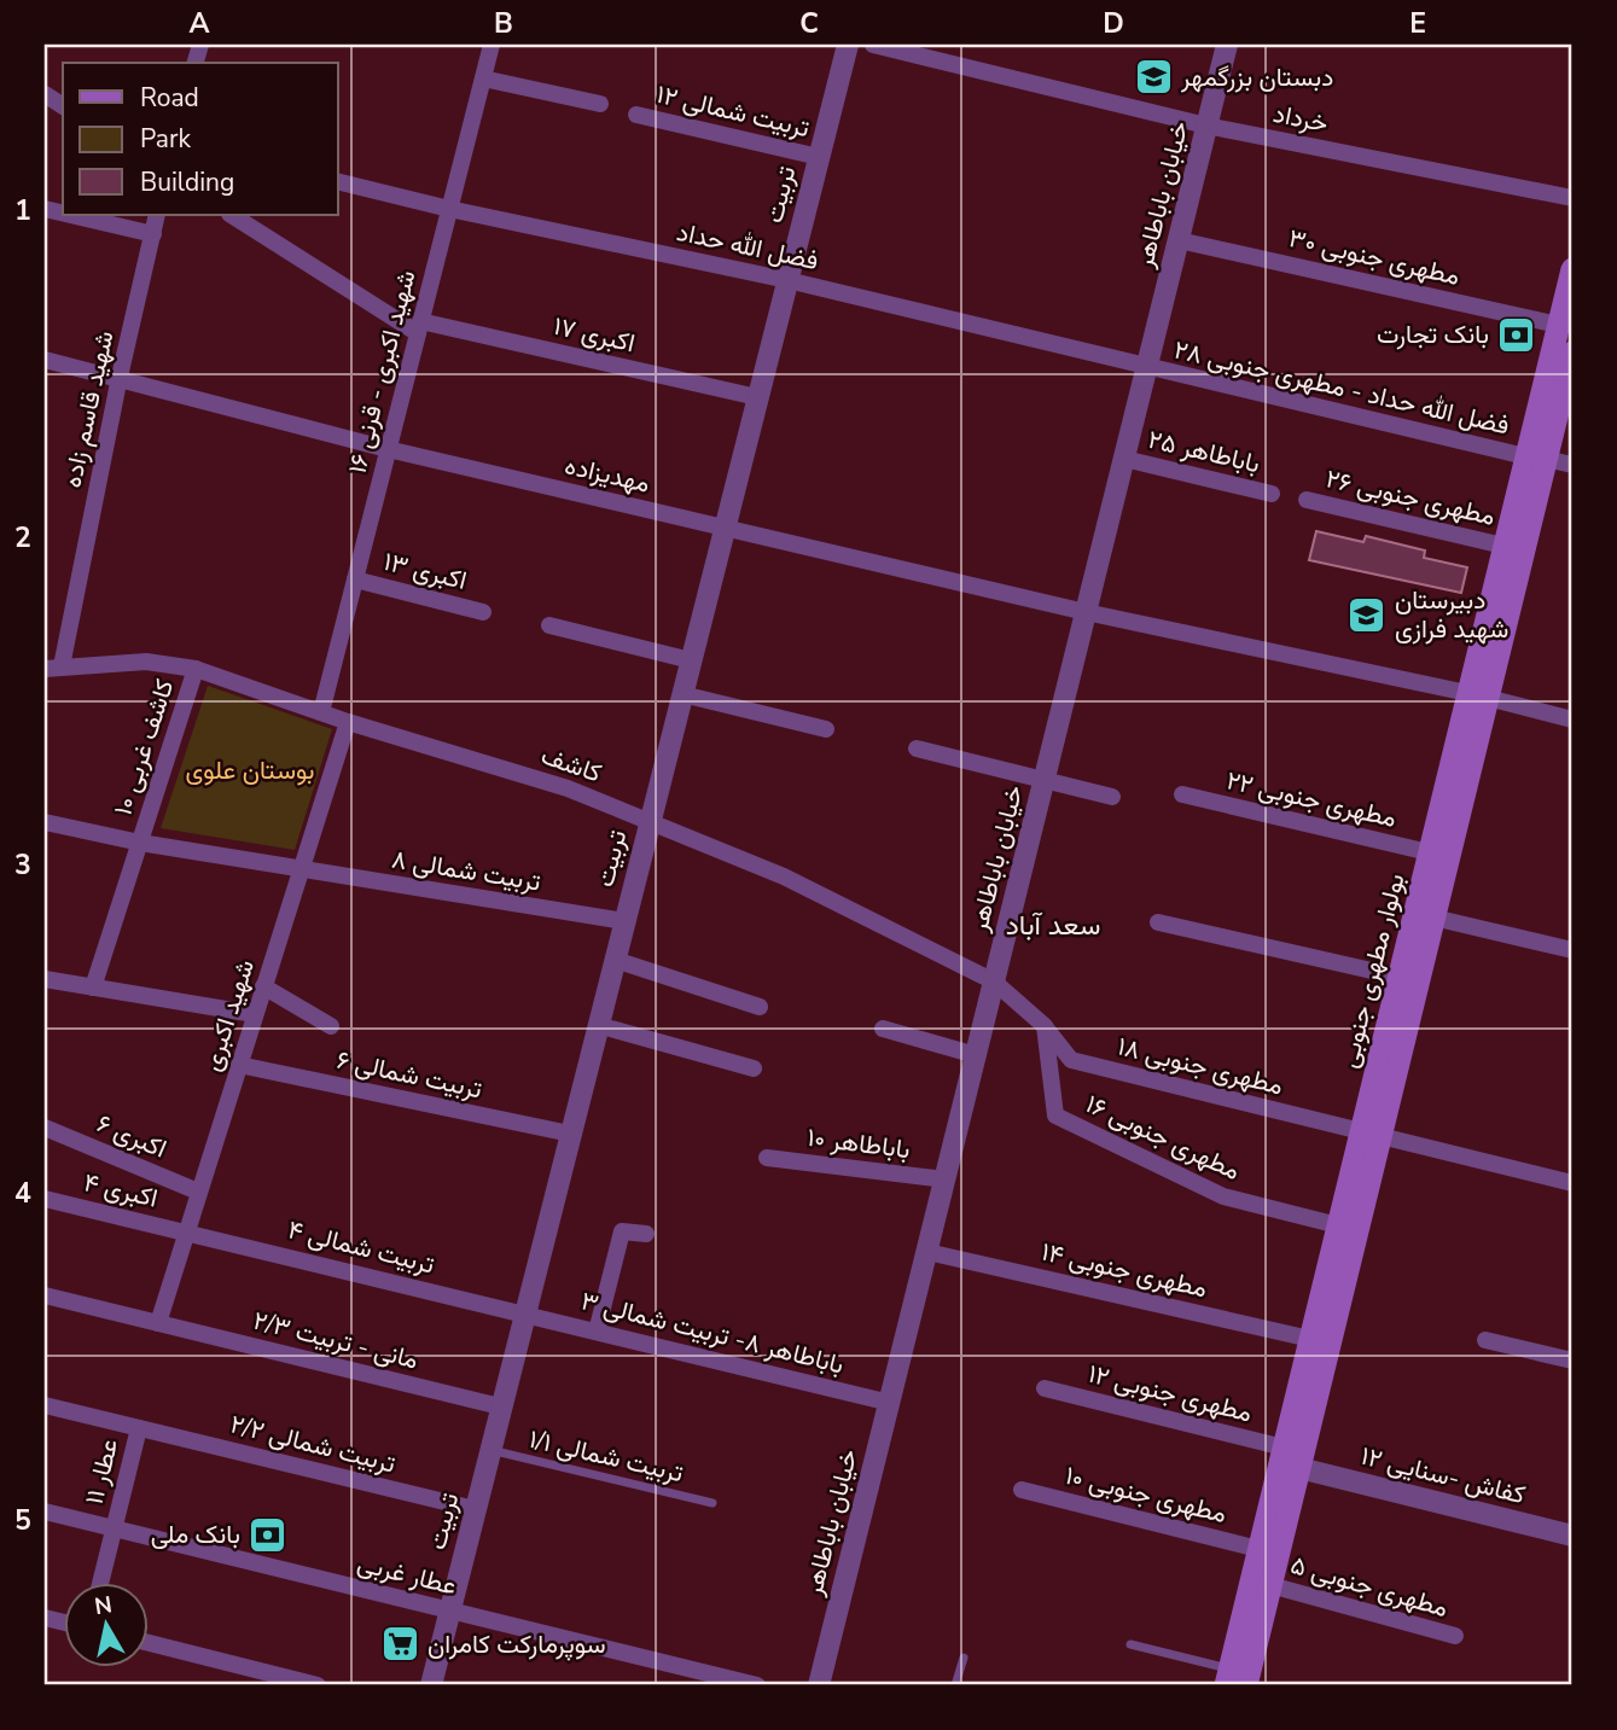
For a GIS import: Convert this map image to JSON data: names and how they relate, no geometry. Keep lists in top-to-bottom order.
{
  "streets": {
    "main road": ["بولوار مطهری جنوبی"],
    "street": [
      "تربیت شمالی ۱۲",
      "خرداد",
      "تربیت",
      "خیابان باباطاهر",
      "فضل الله حداد",
      "مطهری جنوبی ۳۰",
      "اکبری ۱۷",
      "شهید اکبری - قرنی ۱۶",
      "فضل الله حداد - مطهری جنوبی ۲۸",
      "شهید قاسم زاده",
      "باباطاهر ۲۵",
      "مهدیزاده",
      "مطهری جنوبی ۲۶",
      "اکبری ۱۳",
      "کاشف غربی ۱۰",
      "کاشف",
      "مطهری جنوبی ۲۲",
      "تربیت شمالی ۸",
      "شهید اکبری",
      "مطهری جنوبی ۱۸",
      "تربیت شمالی ۶",
      "اکبری ۶",
      "مطهری جنوبی ۱۶",
      "باباطاهر ۱۰",
      "اکبری ۴",
      "تربیت شمالی ۴",
      "مطهری جنوبی ۱۴",
      "باباطاهر ۸- تربیت شمالی ۳",
      "مانی - تربیت ۲/۳",
      "مطهری جنوبی ۱۲",
      "تربیت شمالی ۲/۲",
      "عطار ۱۱",
      "کفاش -سنایی ۱۲",
      "مطهری جنوبی ۱۰",
      "عطار غربی",
      "مطهری جنوبی ۵"
    ],
    "lane": ["تربیت شمالی ۱/۱"]
  },
  "crossings": [
    ["تربیت شمالی ۱۲", "تربیت"],
    ["خرداد", "خیابان باباطاهر"],
    ["تربیت", "فضل الله حداد"],
    ["تربیت", "اکبری ۱۷"],
    ["تربیت", "مهدیزاده"],
    ["تربیت", "کاشف"],
    ["تربیت", "تربیت شمالی ۸"],
    ["تربیت", "تربیت شمالی ۶"],
    ["تربیت", "تربیت شمالی ۴"],
    ["تربیت", "باباطاهر ۸- تربیت شمالی ۳"],
    ["تربیت", "مانی - تربیت ۲/۳"],
    ["تربیت", "تربیت شمالی ۲/۲"],
    ["تربیت", "تربیت شمالی ۱/۱"],
    ["تربیت", "عطار غربی"],
    ["خیابان باباطاهر", "فضل الله حداد"],
    ["خیابان باباطاهر", "مطهری جنوبی ۳۰"],
    ["خیابان باباطاهر", "فضل الله حداد - مطهری جنوبی ۲۸"],
    ["خیابان باباطاهر", "باباطاهر ۲۵"],
    ["خیابان باباطاهر", "مهدیزاده"],
    ["خیابان باباطاهر", "کاشف"],
    ["خیابان باباطاهر", "باباطاهر ۱۰"],
    ["خیابان باباطاهر", "مطهری جنوبی ۱۴"],
    ["خیابان باباطاهر", "باباطاهر ۸- تربیت شمالی ۳"],
    ["فضل الله حداد", "شهید اکبری - قرنی ۱۶"],
    ["فضل الله حداد", "فضل الله حداد - مطهری جنوبی ۲۸"],
    ["مطهری جنوبی ۳۰", "بولوار مطهری جنوبی"],
    ["اکبری ۱۷", "شهید اکبری - قرنی ۱۶"],
    ["شهید اکبری - قرنی ۱۶", "مهدیزاده"],
    ["شهید اکبری - قرنی ۱۶", "اکبری ۱۳"],
    ["شهید اکبری - قرنی ۱۶", "کاشف"],
    ["فضل الله حداد - مطهری جنوبی ۲۸", "بولوار مطهری جنوبی"],
    ["شهید قاسم زاده", "مهدیزاده"],
    ["شهید قاسم زاده", "کاشف"],
    ["مهدیزاده", "بولوار مطهری جنوبی"],
    ["مطهری جنوبی ۲۶", "بولوار مطهری جنوبی"],
    ["کاشف غربی ۱۰", "کاشف"],
    ["کاشف غربی ۱۰", "تربیت شمالی ۸"],
    ["کاشف", "شهید اکبری"],
    ["کاشف", "مطهری جنوبی ۱۸"],
    ["کاشف", "مطهری جنوبی ۱۶"],
    ["مطهری جنوبی ۲۲", "بولوار مطهری جنوبی"],
    ["تربیت شمالی ۸", "شهید اکبری"],
    ["بولوار مطهری جنوبی", "مطهری جنوبی ۱۸"],
    ["بولوار مطهری جنوبی", "مطهری جنوبی ۱۶"],
    ["بولوار مطهری جنوبی", "مطهری جنوبی ۱۴"],
    ["بولوار مطهری جنوبی", "مطهری جنوبی ۱۲"],
    ["بولوار مطهری جنوبی", "کفاش -سنایی ۱۲"],
    ["بولوار مطهری جنوبی", "مطهری جنوبی ۱۰"],
    ["بولوار مطهری جنوبی", "مطهری جنوبی ۵"],
    ["شهید اکبری", "تربیت شمالی ۶"],
    ["شهید اکبری", "اکبری ۶"],
    ["شهید اکبری", "اکبری ۴"],
    ["شهید اکبری", "تربیت شمالی ۴"],
    ["شهید اکبری", "مانی - تربیت ۲/۳"],
    ["مطهری جنوبی ۱۸", "مطهری جنوبی ۱۶"],
    ["اکبری ۴", "تربیت شمالی ۴"],
    ["تربیت شمالی ۴", "باباطاهر ۸- تربیت شمالی ۳"],
    ["تربیت شمالی ۲/۲", "عطار ۱۱"],
    ["عطار ۱۱", "عطار غربی"]
  ],
  "districts": ["سعد آباد"],
  "parks": ["بوستان علوی"],
  "places": {
    "school or university": ["دبستان بزرگمهر", "دبیرستان شهید فرازی"],
    "bank": ["بانک تجارت", "بانک ملی"],
    "supermarket": ["سوپرمارکت کامران"]
  },
  "legend": ["Road", "Park", "Building"],
  "north": "top",
  "grid": {
    "columns": [
      "A",
      "B",
      "C",
      "D",
      "E"
    ],
    "rows": [
      "1",
      "2",
      "3",
      "4",
      "5"
    ]
  }
}
